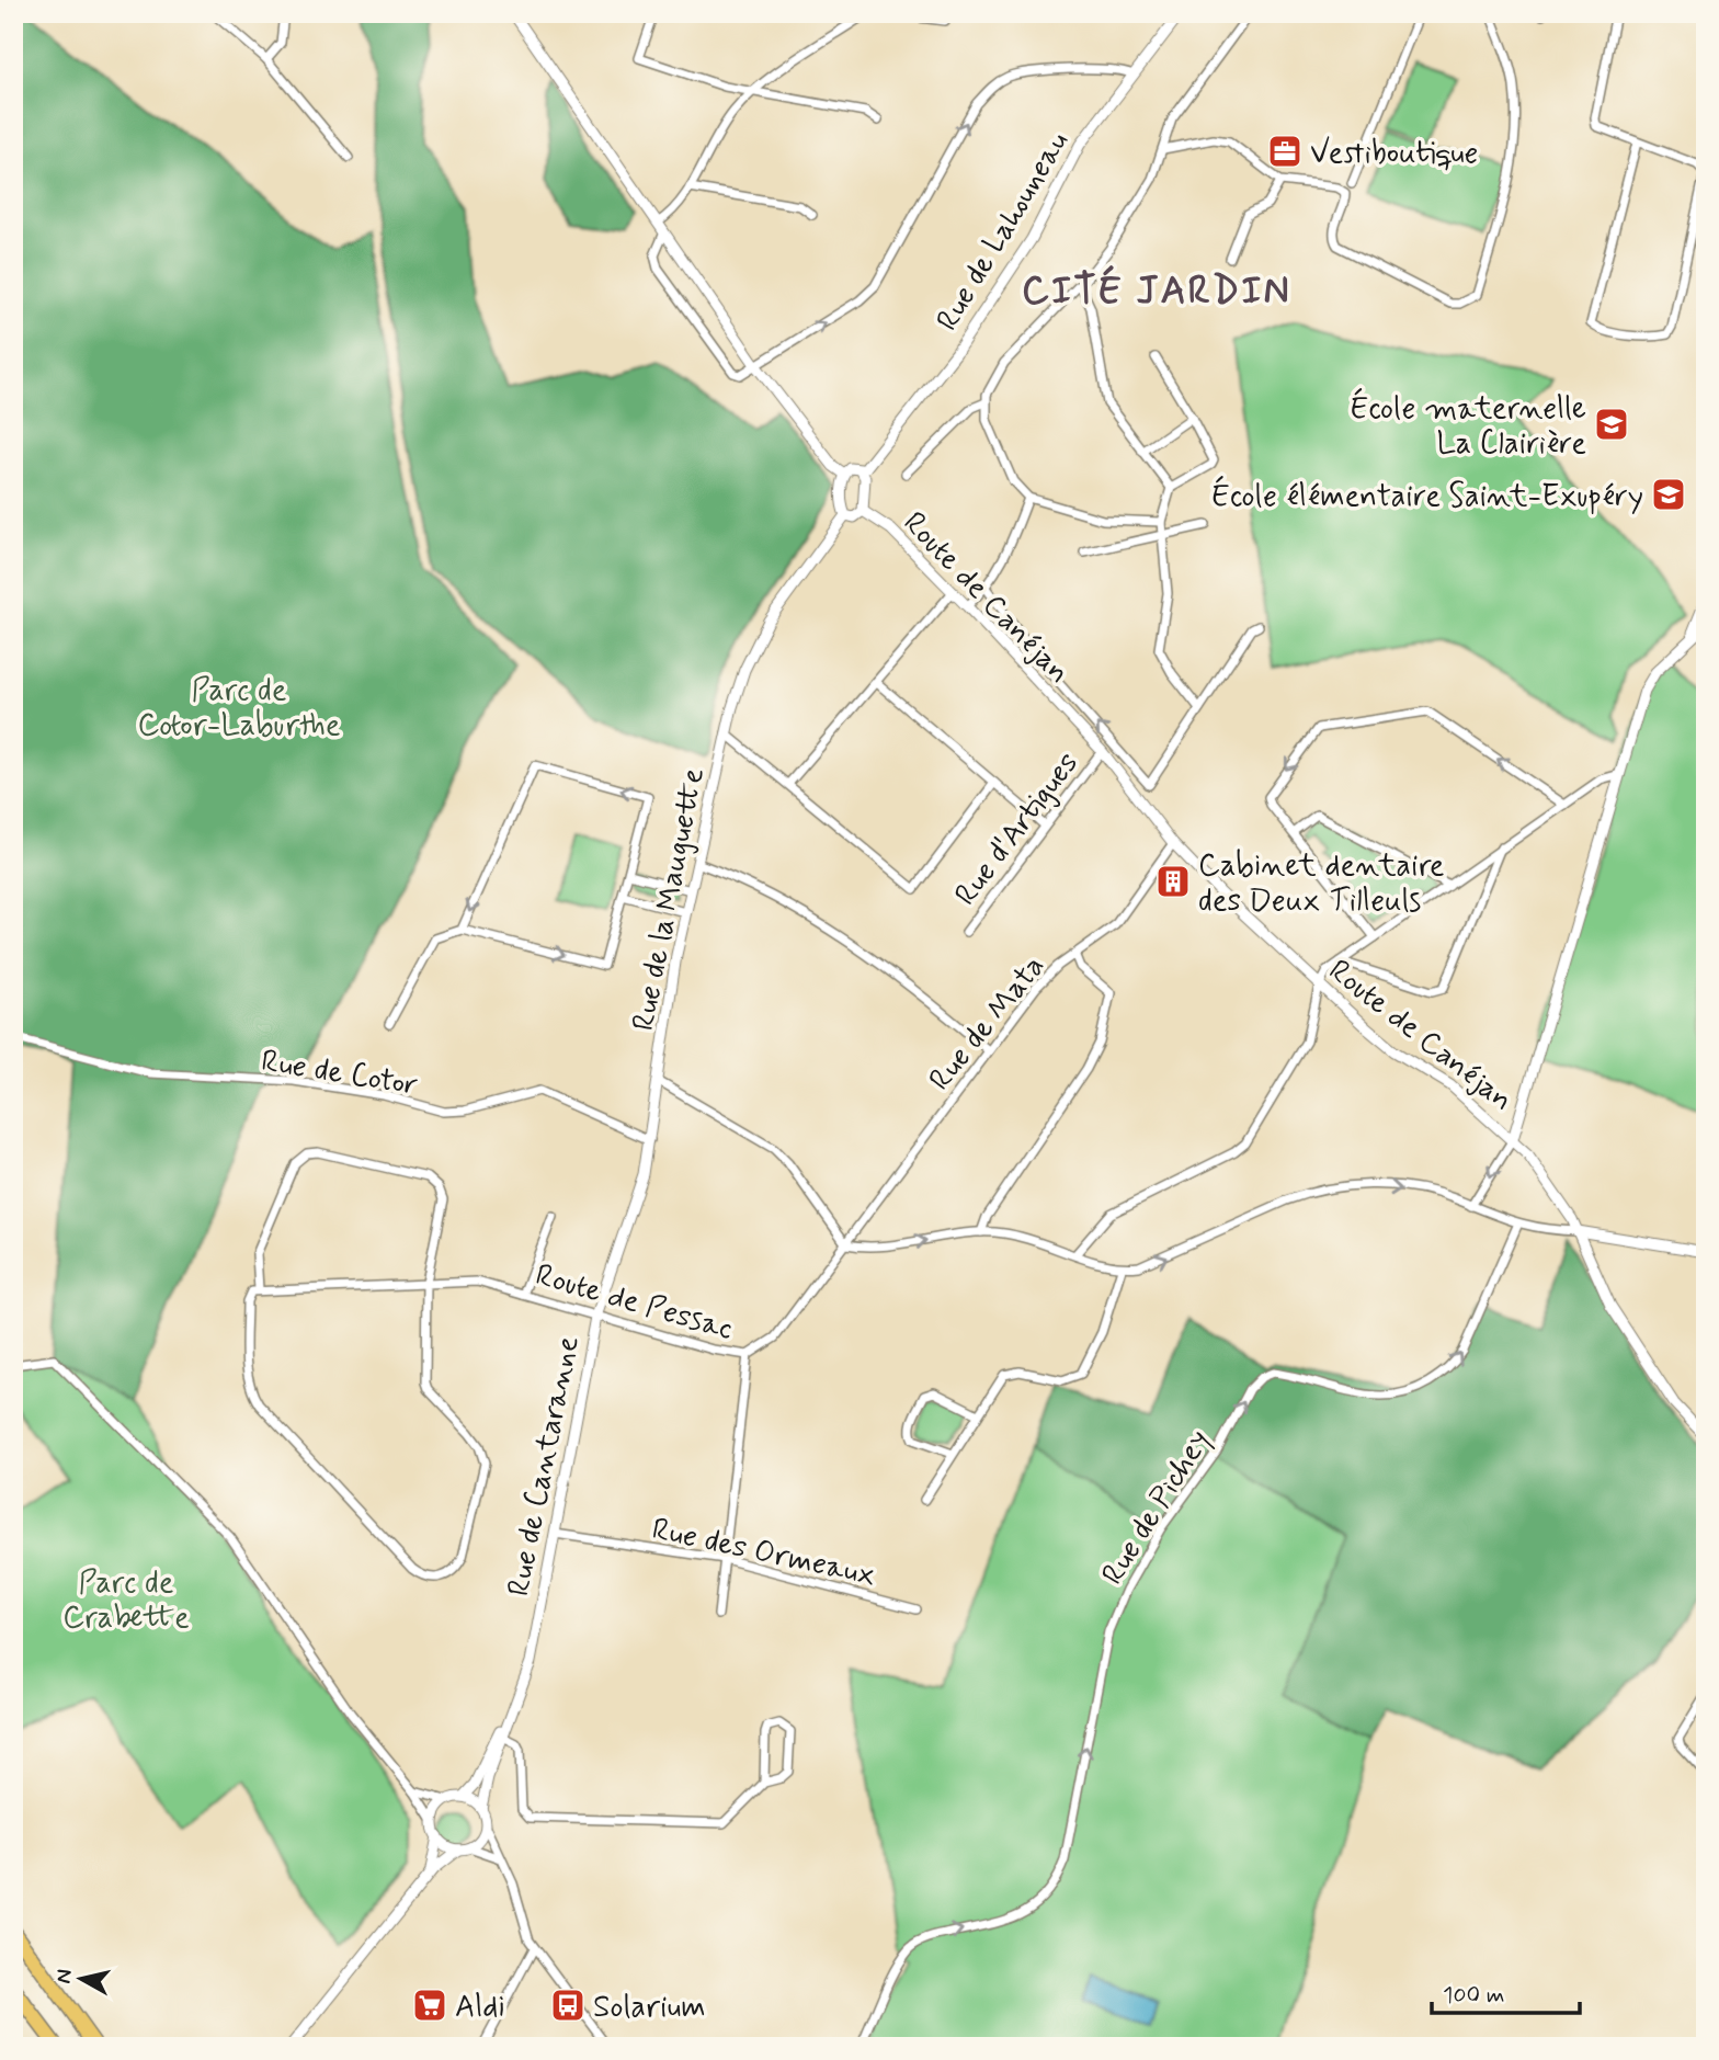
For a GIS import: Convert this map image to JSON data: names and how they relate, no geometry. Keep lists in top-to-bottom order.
{
  "streets": {
    "street": [
      "Rue de Lahouneau",
      "Route de Canéjan",
      "Rue d'Artigues",
      "Rue de la Mauguette",
      "Rue de Mata",
      "Rue de Cotor",
      "Route de Pessac",
      "Rue de Cantaranne",
      "Rue de Pichey",
      "Rue des Ormeaux"
    ]
  },
  "crossings": [
    ["Route de Canéjan", "Rue d'Artigues"],
    ["Route de Canéjan", "Rue de Mata"],
    ["Rue de la Mauguette", "Rue de Cotor"],
    ["Rue de la Mauguette", "Route de Pessac"],
    ["Rue de la Mauguette", "Rue de Cantaranne"],
    ["Rue de Mata", "Route de Pessac"],
    ["Route de Pessac", "Rue de Cantaranne"],
    ["Rue de Cantaranne", "Rue des Ormeaux"]
  ],
  "one_way": ["Rue de Pichey"],
  "districts": ["CITÉ JARDIN"],
  "parks": ["Parc de Cotor-Laburthe", "Parc de Crabette"],
  "places": {
    "office": ["Vestiboutique"],
    "school or university": ["École maternelle La Clairière", "École élémentaire Saint-Exupéry"],
    "building": ["Cabinet dentaire des Deux Tilleuls"],
    "supermarket": ["Aldi"],
    "bus stop": ["Solarium"]
  },
  "scale_bar": "100 m",
  "north": "left"
}
